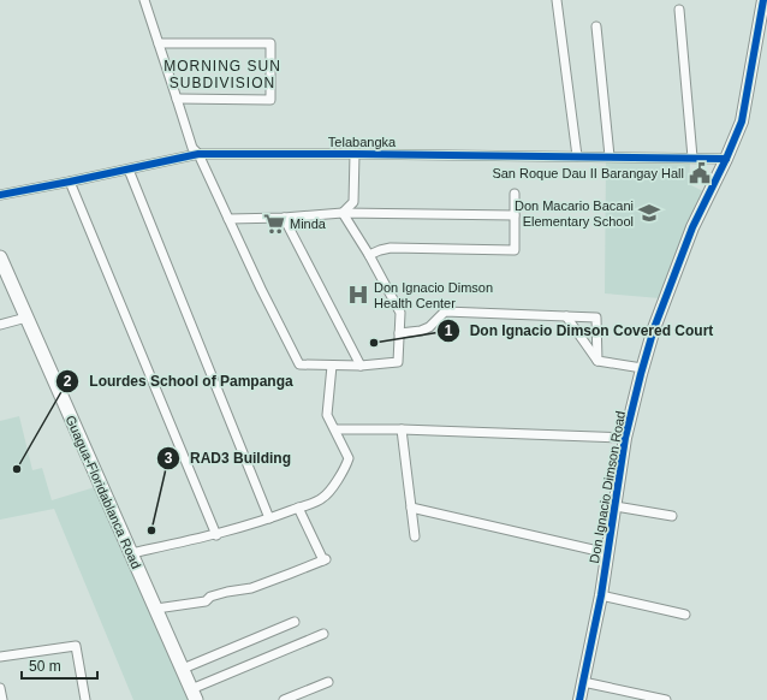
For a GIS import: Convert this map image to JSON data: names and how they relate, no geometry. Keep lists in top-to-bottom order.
{
  "streets": {
    "main road": ["Guagua-Floridablanca Road"],
    "street": ["Telabangka", "Don Ignacio Dimson Road"]
  },
  "crossings": [
    ["Telabangka", "Don Ignacio Dimson Road"]
  ],
  "districts": ["MORNING SUN SUBDIVISION"],
  "places": {
    "public building": ["San Roque Dau II Barangay Hall"],
    "school or university": ["Don Macario Bacani Elementary School"],
    "supermarket": ["Minda"],
    "hospital": ["Don Ignacio Dimson Health Center"],
    "other": ["Don Ignacio Dimson Covered Court", "Lourdes School of Pampanga", "RAD3 Building"]
  },
  "scale_bar": "50 m"
}
